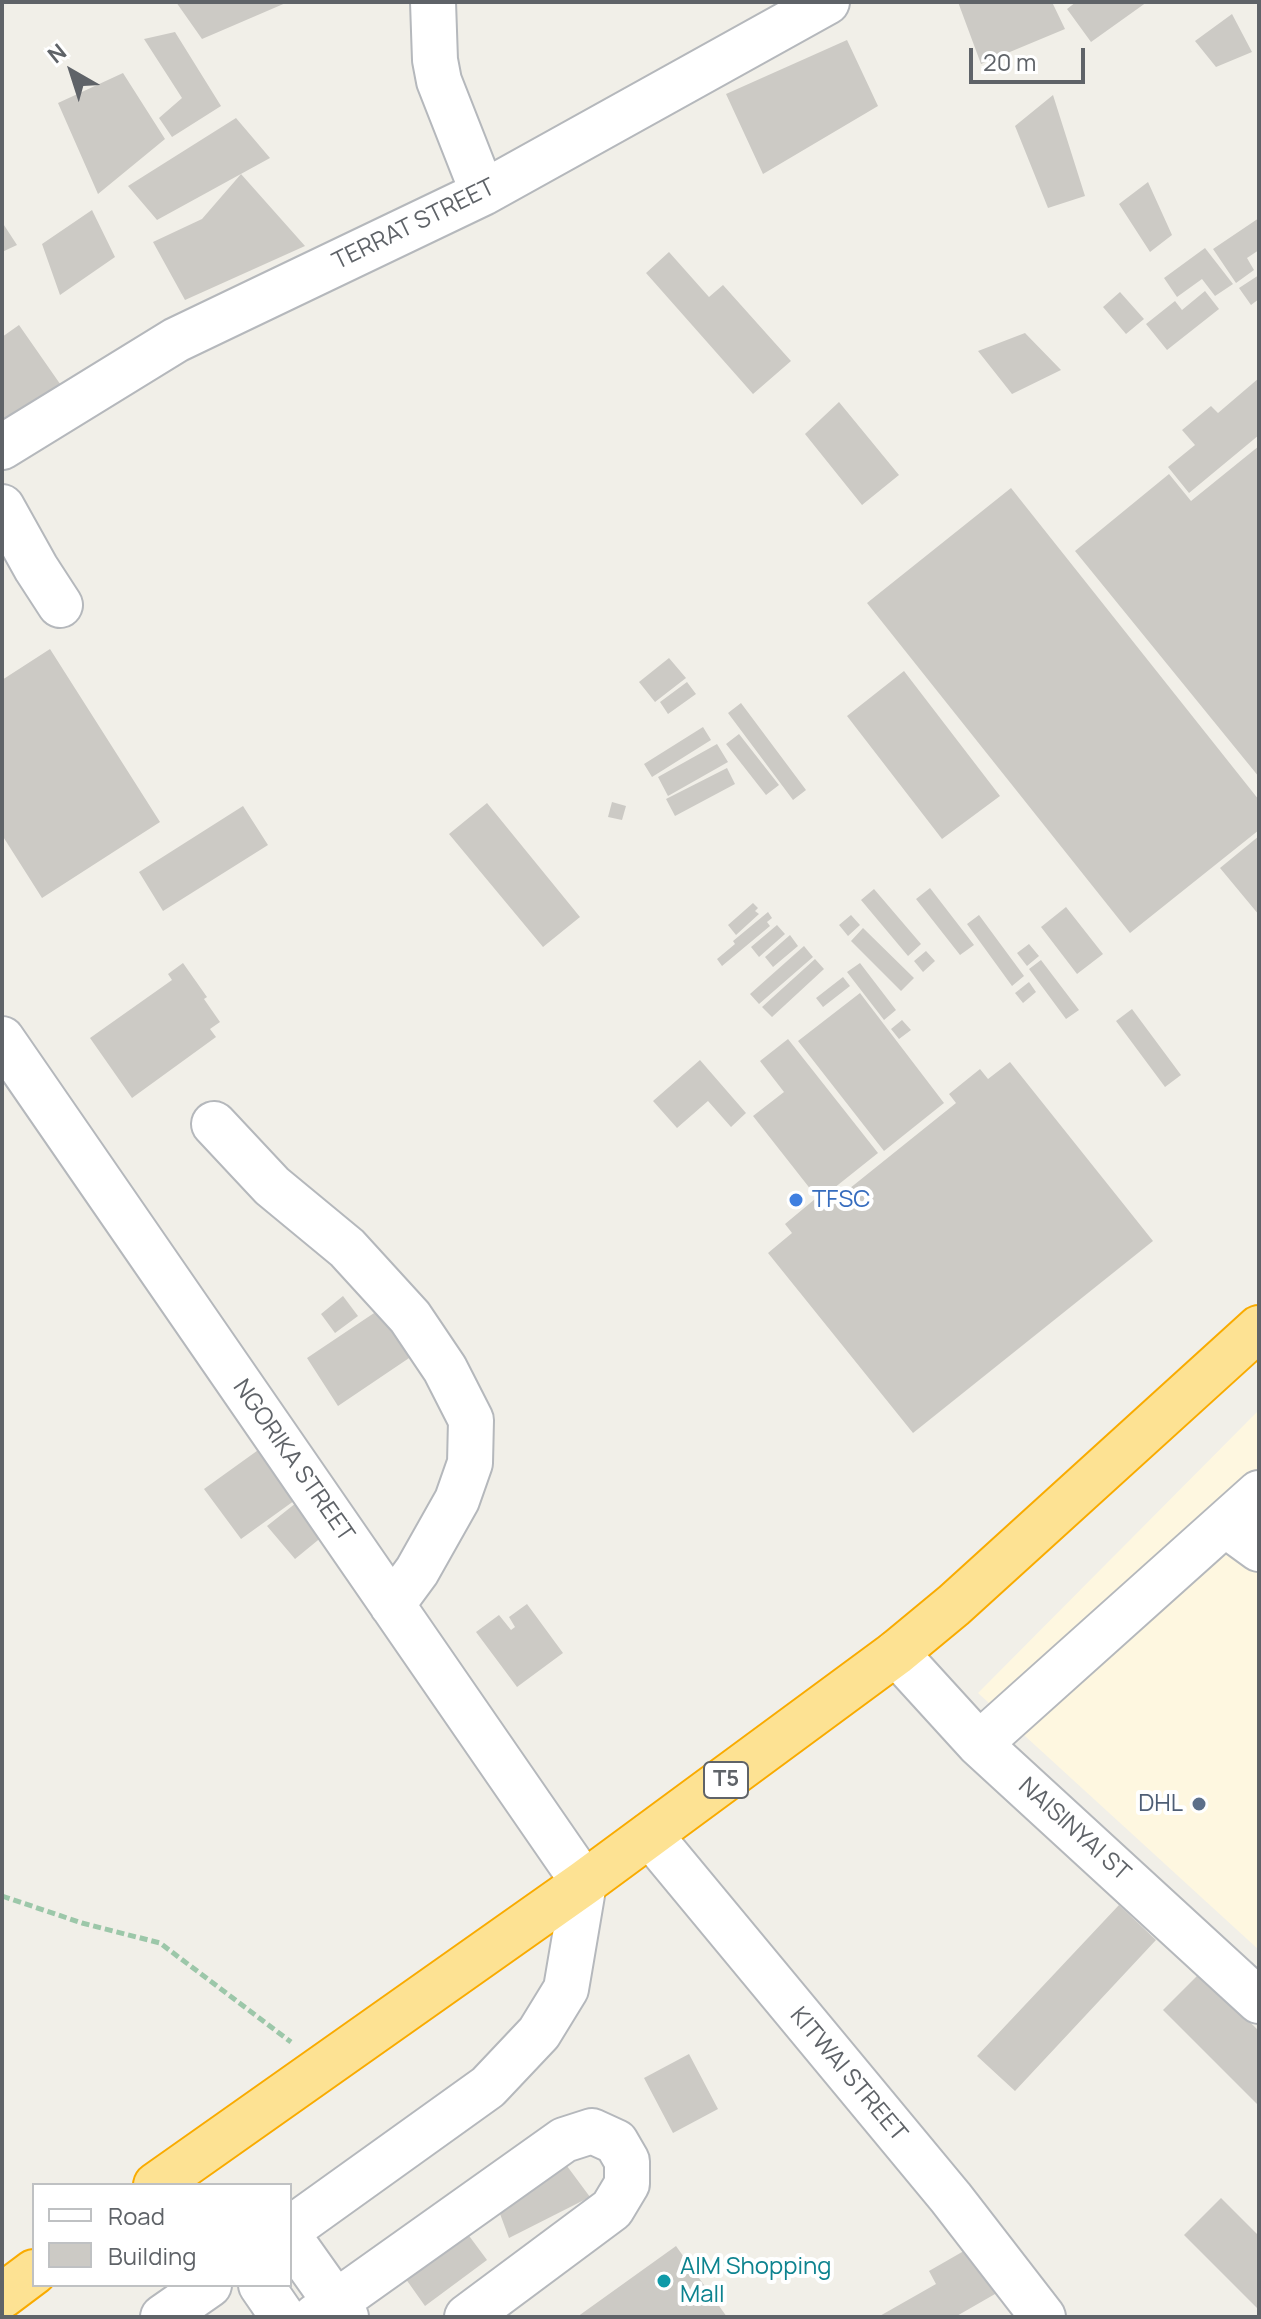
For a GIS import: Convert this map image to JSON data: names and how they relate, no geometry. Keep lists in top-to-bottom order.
{
  "streets": {
    "highway": ["T5"],
    "street": [
      "TERRAT STREET",
      "NGORIKA STREET",
      "NAISINYAI ST",
      "KITWAI STREET"
    ]
  },
  "crossings": [
    ["NGORIKA STREET", "T5"],
    ["T5", "NAISINYAI ST"],
    ["T5", "KITWAI STREET"]
  ],
  "places": ["TFSC", "DHL", "AIM Shopping Mall"],
  "legend": ["Road", "Building"],
  "scale_bar": "20 m",
  "north": "top left"
}
